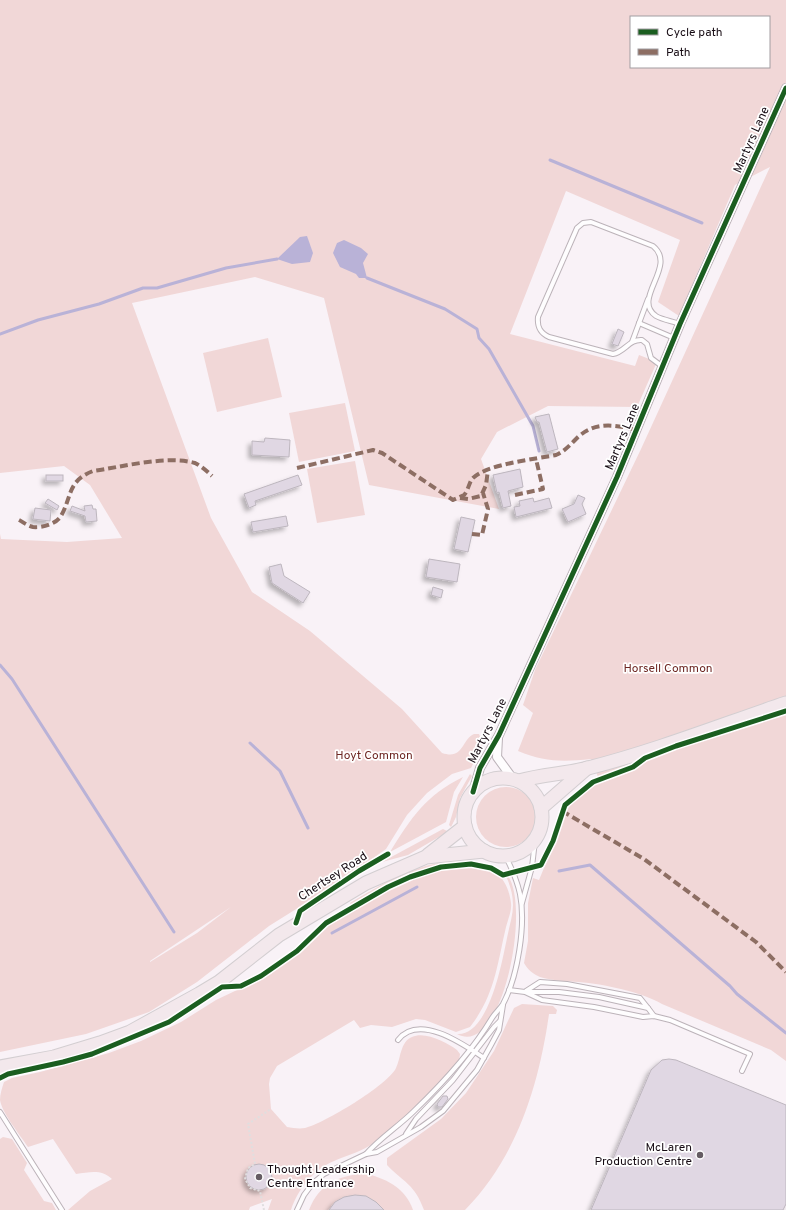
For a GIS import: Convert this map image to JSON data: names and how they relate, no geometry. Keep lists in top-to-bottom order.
{
  "streets": {
    "main road": ["Chertsey Road"],
    "street": ["Martyrs Lane"]
  },
  "crossings": [
    ["Martyrs Lane", "Chertsey Road"]
  ],
  "parks": ["Horsell Common", "Hoyt Common"],
  "places": ["McLaren Production Centre", "Thought Leadership Centre Entrance"],
  "legend": ["Cycle path", "Path"]
}
